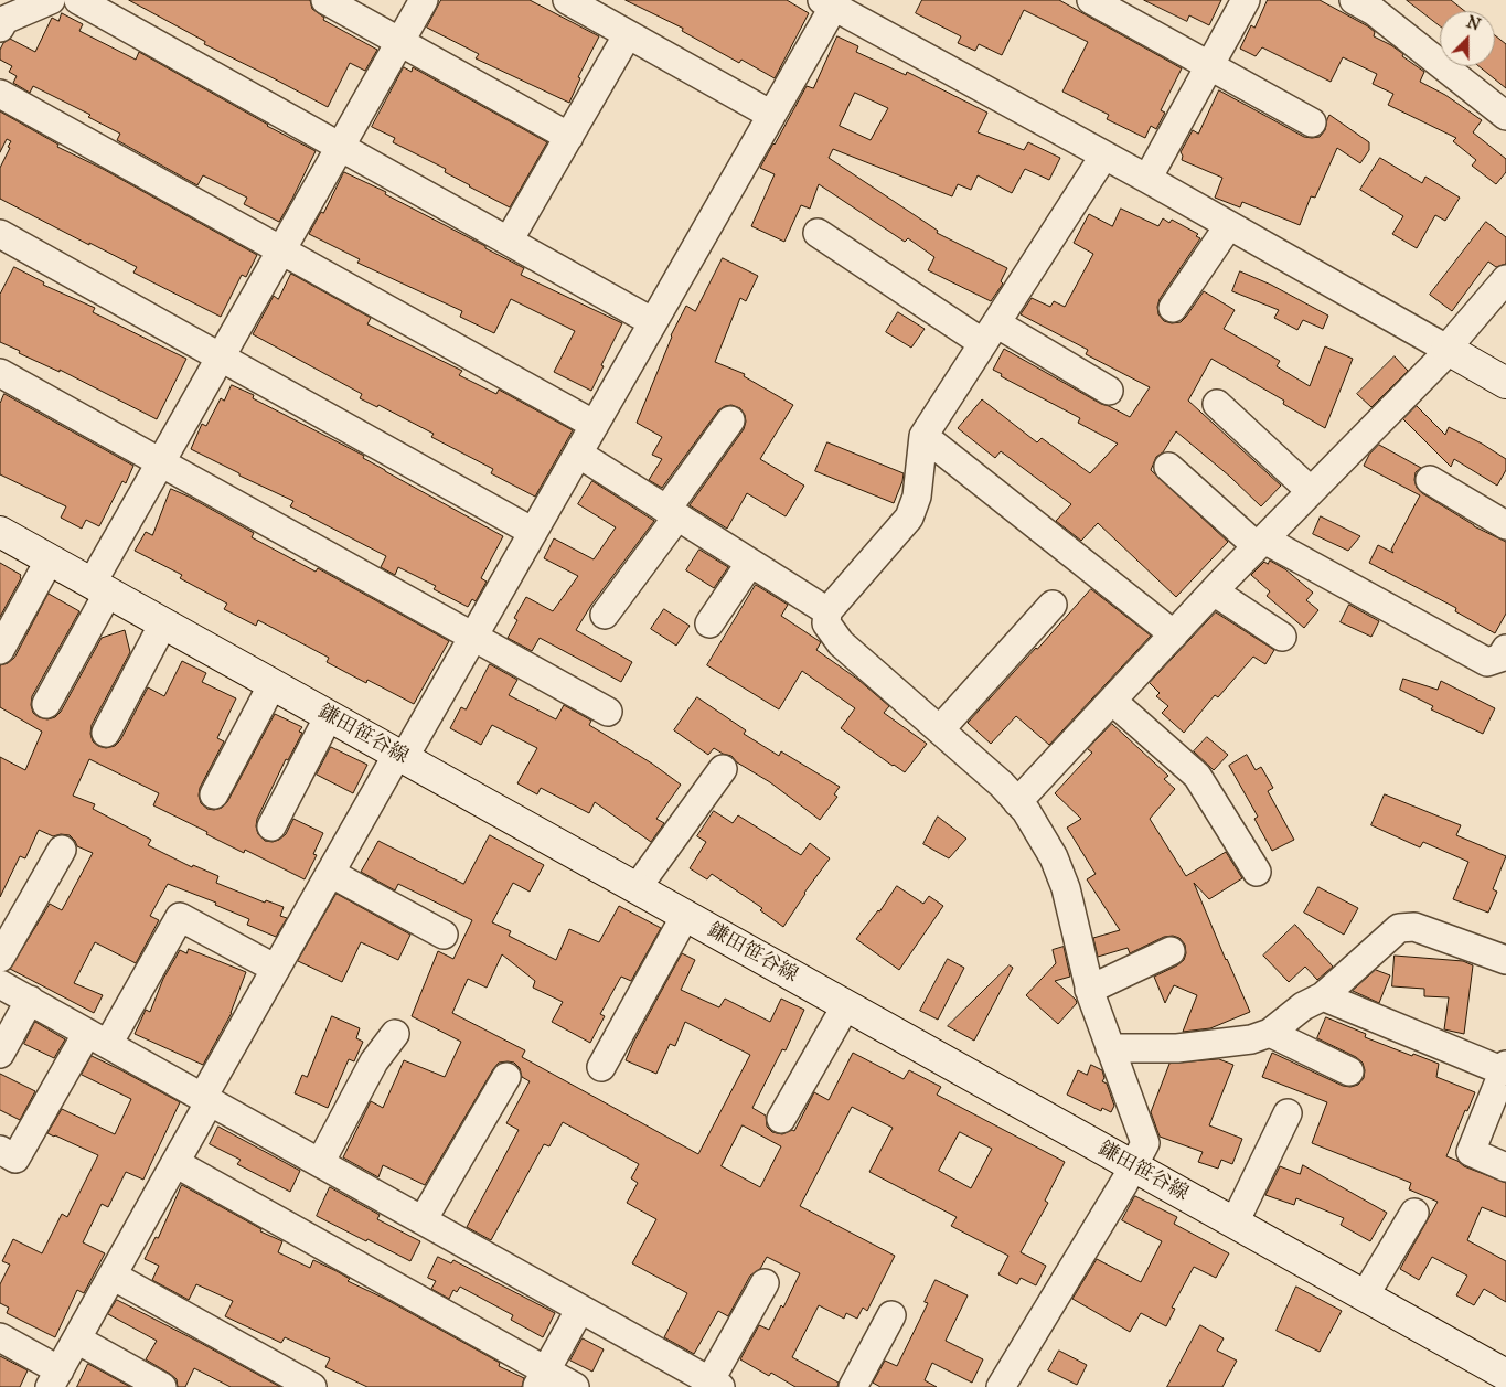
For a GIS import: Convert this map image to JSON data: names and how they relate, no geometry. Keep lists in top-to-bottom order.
{
  "streets": {
    "street": ["鎌田笹谷線"]
  },
  "north": "top"
}
